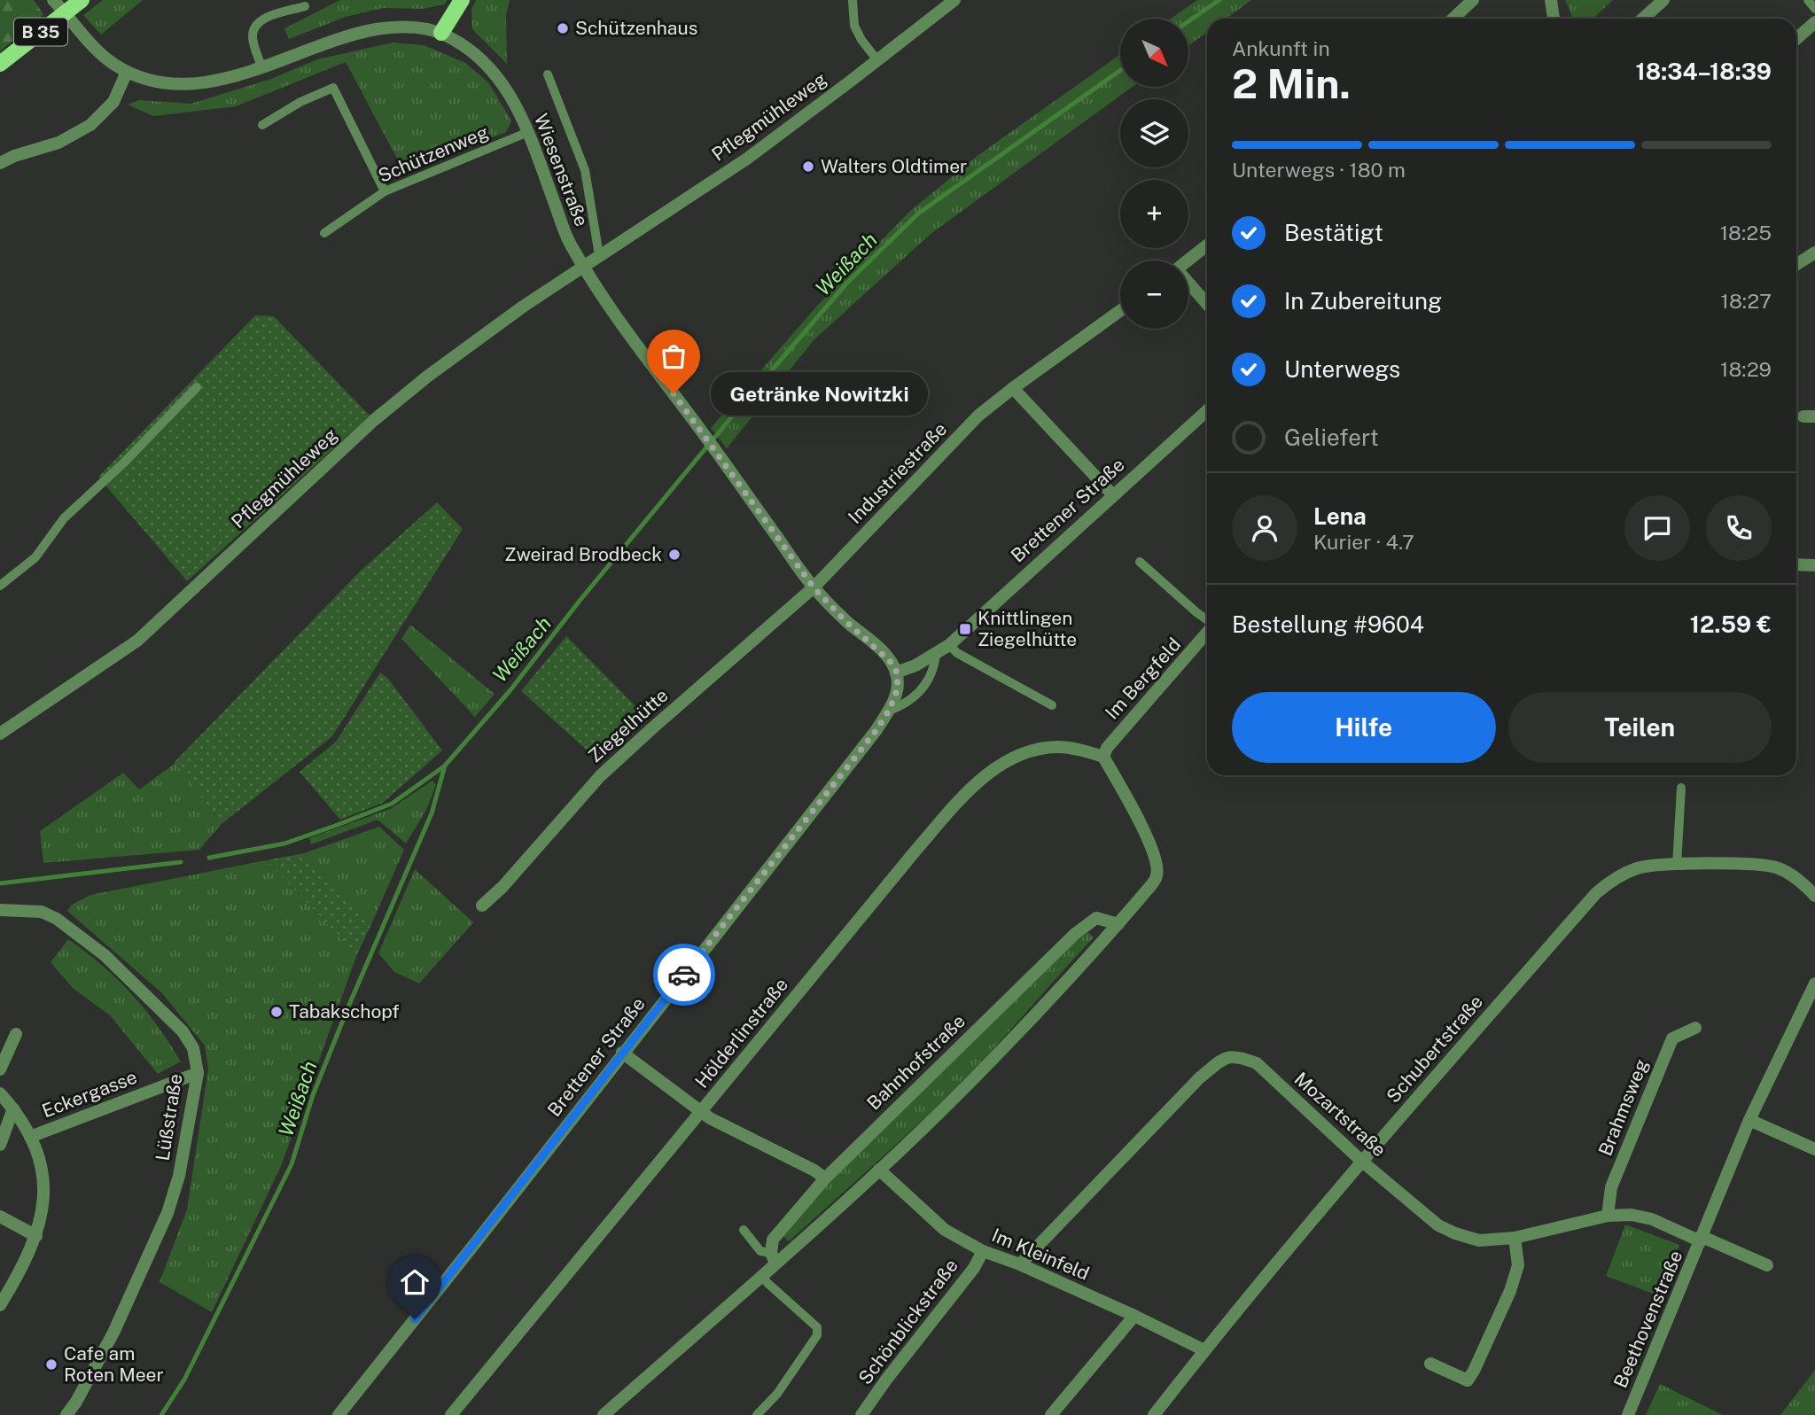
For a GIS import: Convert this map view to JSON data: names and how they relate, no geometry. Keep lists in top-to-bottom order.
{
  "streets": {
    "main road": ["B 35"],
    "street": [
      "Pflegmühleweg",
      "Wiesenstraße",
      "Industriestraße",
      "Brettener Straße",
      "Im Bergfeld",
      "Ziegelhütte",
      "Hölderlinstraße",
      "Schubertstraße",
      "Bahnhofstraße",
      "Eckergasse",
      "Brahmsweg",
      "Mozartstraße",
      "Lüßstraße",
      "Im Kleinfeld",
      "Beethovenstraße",
      "Schönblickstraße"
    ],
    "lane": ["Schützenweg"]
  },
  "crossings": [
    ["Pflegmühleweg", "Wiesenstraße"],
    ["Schützenweg", "Wiesenstraße"],
    ["Wiesenstraße", "Industriestraße"],
    ["Wiesenstraße", "Brettener Straße"],
    ["Wiesenstraße", "Ziegelhütte"],
    ["Industriestraße", "Ziegelhütte"],
    ["Im Bergfeld", "Hölderlinstraße"],
    ["Im Bergfeld", "Bahnhofstraße"],
    ["Hölderlinstraße", "Bahnhofstraße"],
    ["Schubertstraße", "Mozartstraße"],
    ["Schubertstraße", "Im Kleinfeld"],
    ["Bahnhofstraße", "Im Kleinfeld"],
    ["Eckergasse", "Lüßstraße"],
    ["Brahmsweg", "Mozartstraße"],
    ["Mozartstraße", "Im Kleinfeld"],
    ["Mozartstraße", "Beethovenstraße"],
    ["Im Kleinfeld", "Schönblickstraße"]
  ],
  "water": ["Weißach"],
  "places": {
    "other": [
      "Schützenhaus",
      "Walters Oldtimer",
      "Getränke Nowitzki",
      "Zweirad Brodbeck",
      "Tabakschopf",
      "Cafe am Roten Meer"
    ],
    "transit": ["Knittlingen Ziegelhütte"]
  },
  "north": "bottom right",
  "page": {
    "map_buttons": ["+", "−"],
    "heading": ["2 Min.", "Ankunft in", "18:34–18:39"],
    "panel": [
      "Lena",
      "Kurier · 4.7",
      "Bestellung #9604",
      "12.59 €"
    ],
    "bar": "Unterwegs · 180 m",
    "list": [
      ["Bestätigt", "18:25"],
      ["In Zubereitung", "18:27"],
      ["Unterwegs", "18:29"],
      "Geliefert"
    ],
    "bubble": "Getränke Nowitzki",
    "buttons": ["Hilfe", "Teilen"]
  }
}
